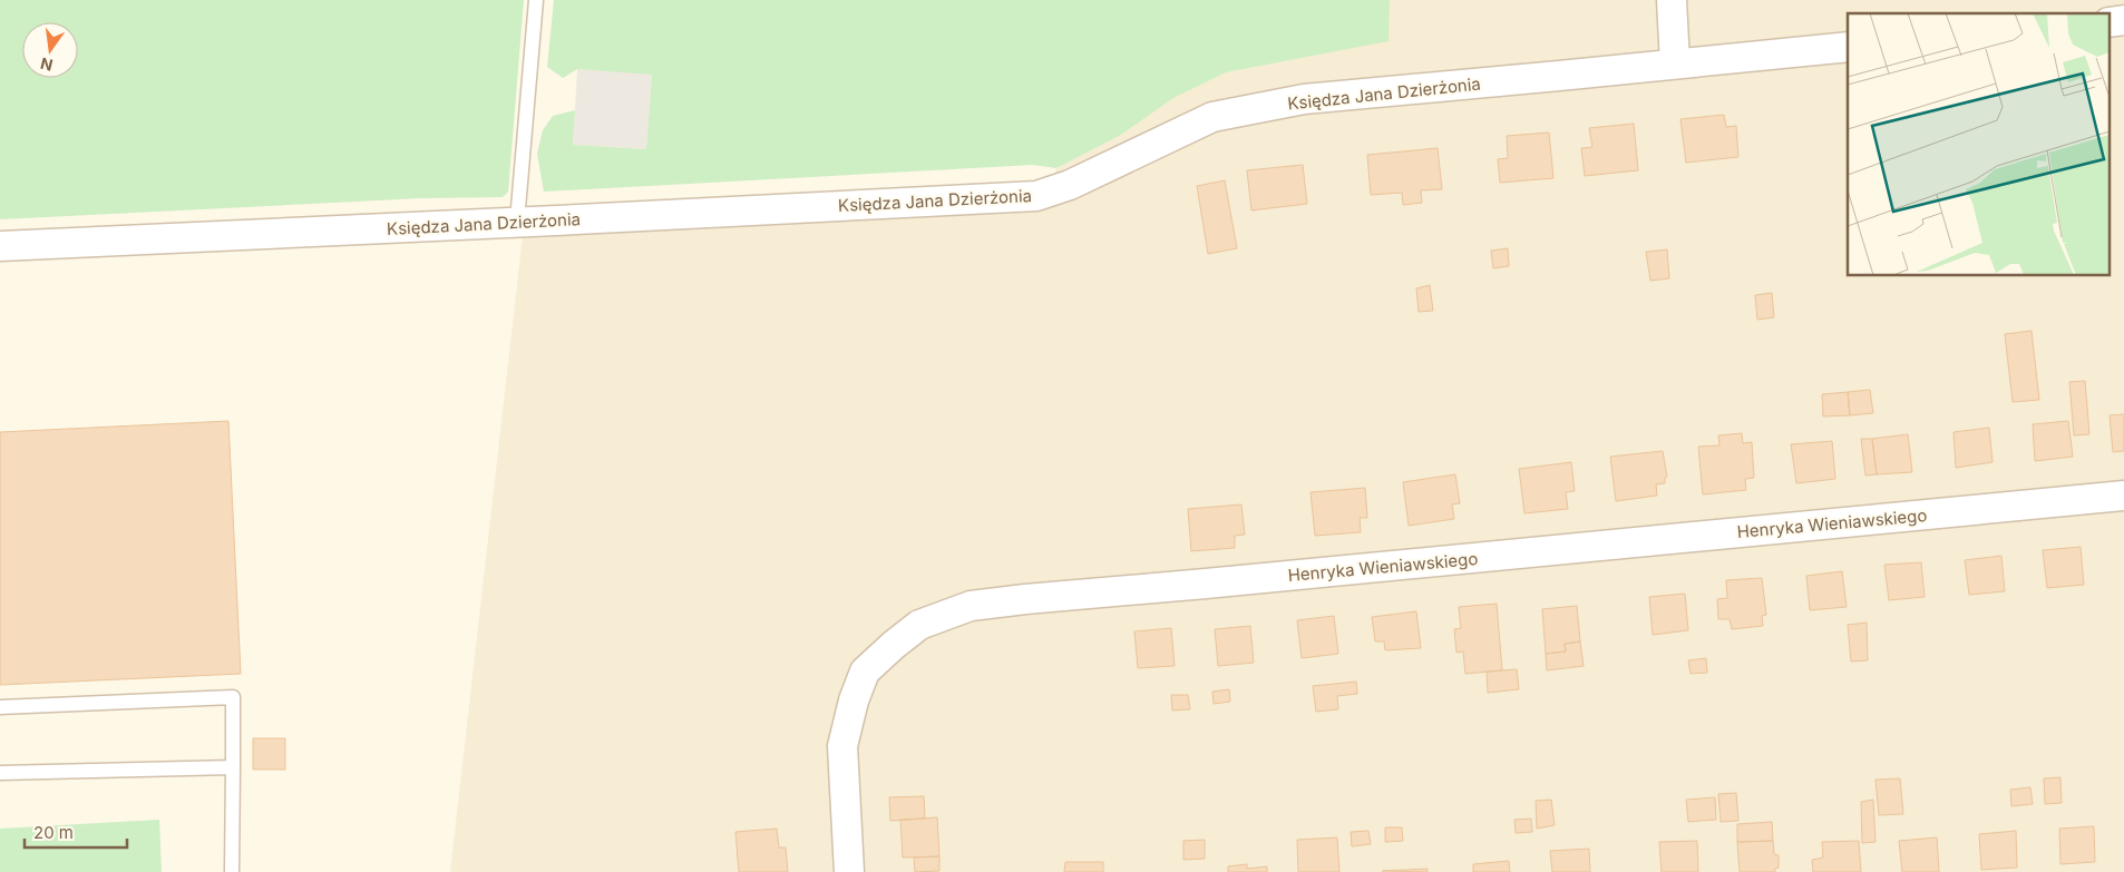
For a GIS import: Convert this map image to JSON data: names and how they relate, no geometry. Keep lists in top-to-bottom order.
{
  "streets": {
    "street": ["Księdza Jana Dzierżonia", "Henryka Wieniawskiego"]
  },
  "scale_bar": "20 m",
  "north": "bottom"
}
